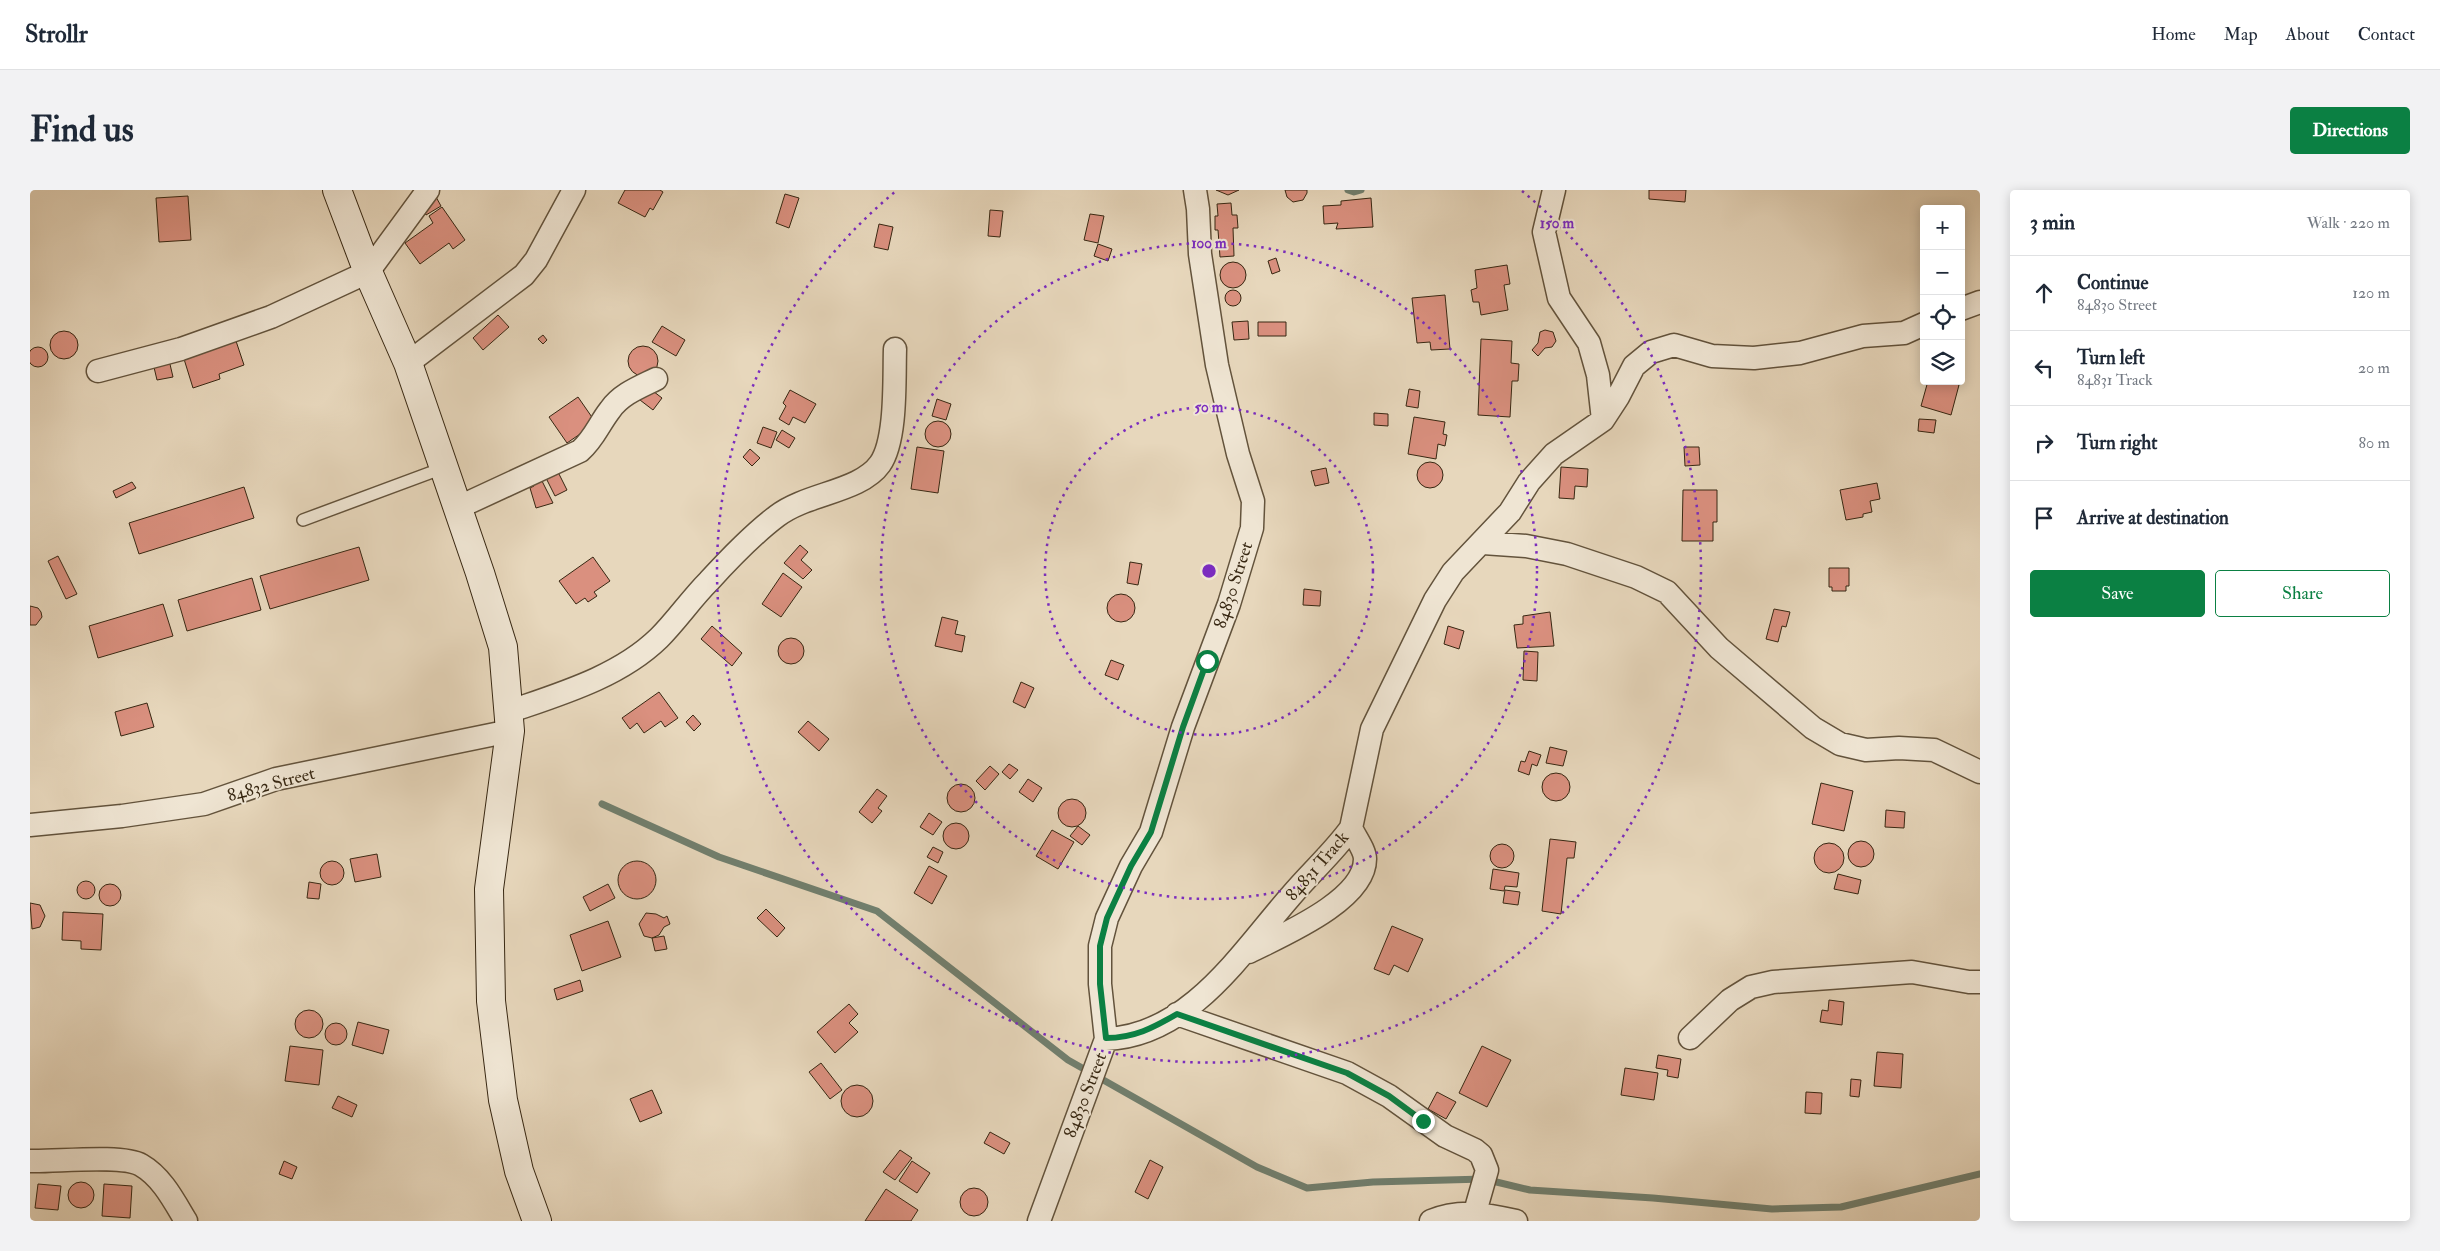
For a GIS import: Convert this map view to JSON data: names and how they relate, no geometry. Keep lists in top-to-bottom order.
{
  "streets": {
    "street": ["84830 Street", "84832 Street", "84831 Track"]
  },
  "crossings": [
    ["84830 Street", "84831 Track"]
  ],
  "page": {
    "header": "Strollr",
    "nav": [
      "Home",
      "Map",
      "About",
      "Contact"
    ],
    "buttons": [
      "Directions",
      ["Save", "Share"]
    ],
    "title": "Find us",
    "heading": ["3 min", "Walk · 220 m"],
    "map_buttons": ["+", "−"],
    "list": [
      ["Continue", "84830 Street", "120 m"],
      ["Turn left", "84831 Track", "20 m"],
      ["Turn right", "80 m"],
      "Arrive at destination"
    ]
  },
  "rings": ["150 m", "100 m", "50 m"]
}
